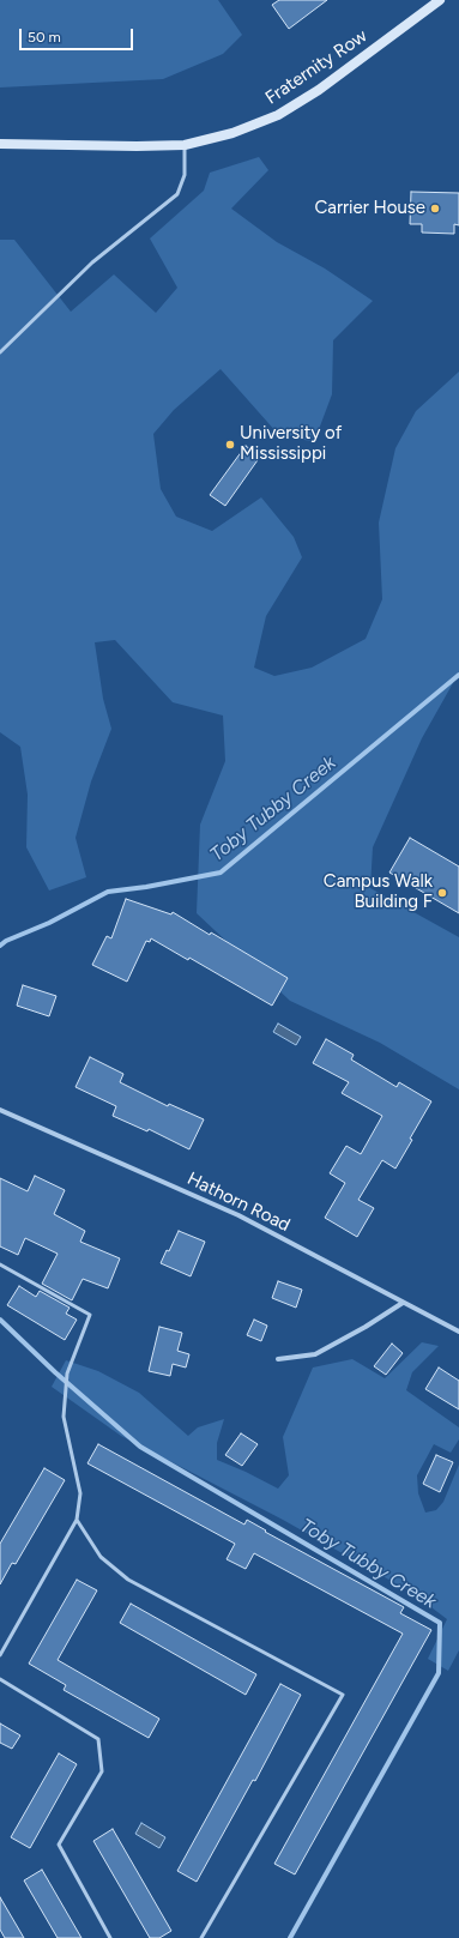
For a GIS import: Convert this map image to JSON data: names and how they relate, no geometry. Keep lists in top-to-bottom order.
{
  "streets": {
    "street": ["Fraternity Row", "Hathorn Road"]
  },
  "water": ["Toby Tubby Creek"],
  "places": ["Carrier House", "University of Mississippi", "Campus Walk Building F"],
  "scale_bar": "50 m"
}
